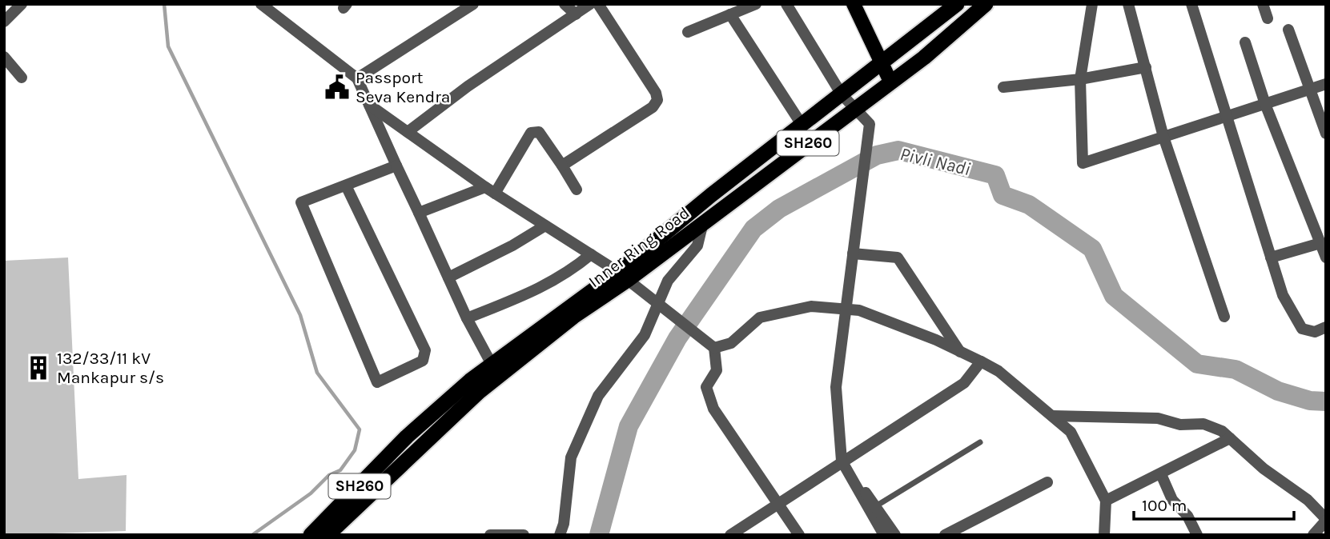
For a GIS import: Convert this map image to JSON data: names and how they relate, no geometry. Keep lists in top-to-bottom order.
{
  "streets": {
    "highway": ["SH260", "Inner Ring Road"]
  },
  "water": ["Pivli Nadi"],
  "places": {
    "public building": ["Passport Seva Kendra"],
    "building": ["132/33/11 kV Mankapur s/s"]
  },
  "scale_bar": "100 m"
}
